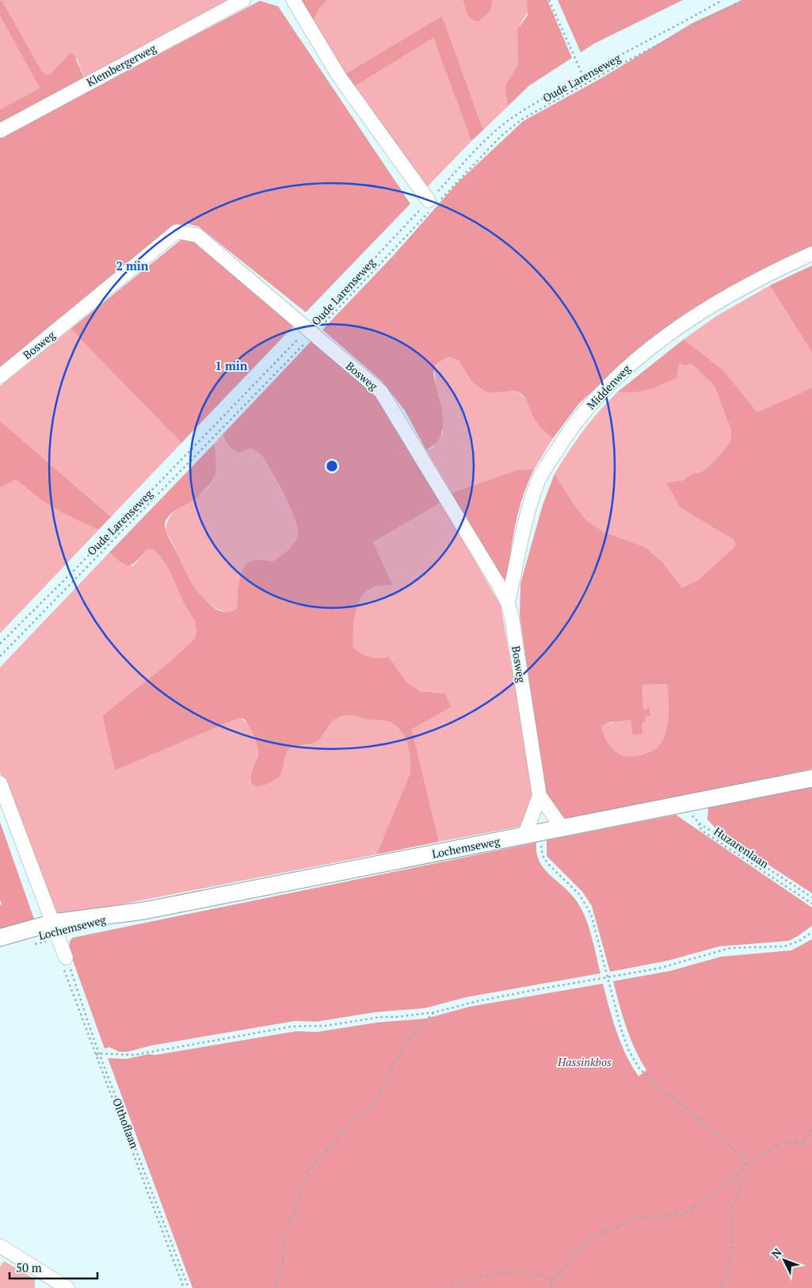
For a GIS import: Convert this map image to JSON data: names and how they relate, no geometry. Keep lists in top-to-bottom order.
{
  "streets": {
    "main road": ["Lochemseweg"],
    "street": ["Klembergerweg", "Bosweg", "Middenweg"],
    "path": ["Oude Larenseweg", "Huzarenlaan", "Olthoflaan"]
  },
  "crossings": [
    ["Oude Larenseweg", "Bosweg"],
    ["Bosweg", "Middenweg"],
    ["Bosweg", "Lochemseweg"]
  ],
  "parks": ["Hassinkbos"],
  "scale_bar": "50 m",
  "north": "top left",
  "rings": ["2 min", "1 min"]
}
